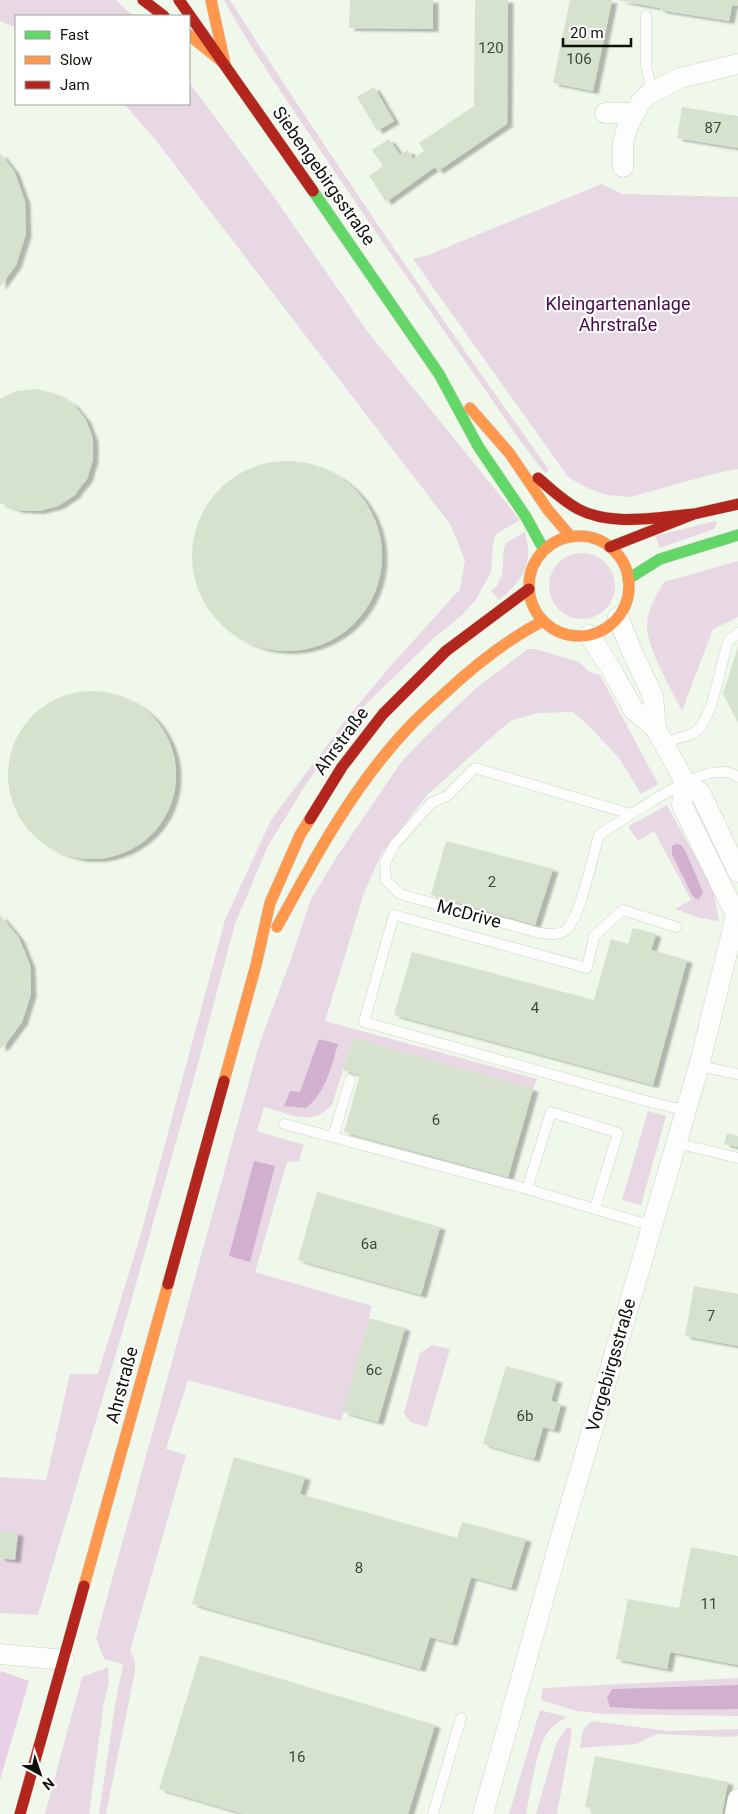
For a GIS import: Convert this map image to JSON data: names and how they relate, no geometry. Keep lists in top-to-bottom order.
{
  "streets": {
    "main road": ["Siebengebirgsstraße", "Ahrstraße"],
    "street": ["Vorgebirgsstraße"],
    "lane": ["McDrive"]
  },
  "crossings": [
    ["Siebengebirgsstraße", "Ahrstraße"]
  ],
  "parks": ["Kleingartenanlage Ahrstraße"],
  "house_numbers": [
    "120",
    "106",
    "87",
    "2",
    "4",
    "6",
    "6a",
    "7",
    "6c",
    "6b",
    "8",
    "11",
    "16"
  ],
  "legend": ["Fast", "Slow", "Jam"],
  "scale_bar": "20 m",
  "north": "bottom right"
}
